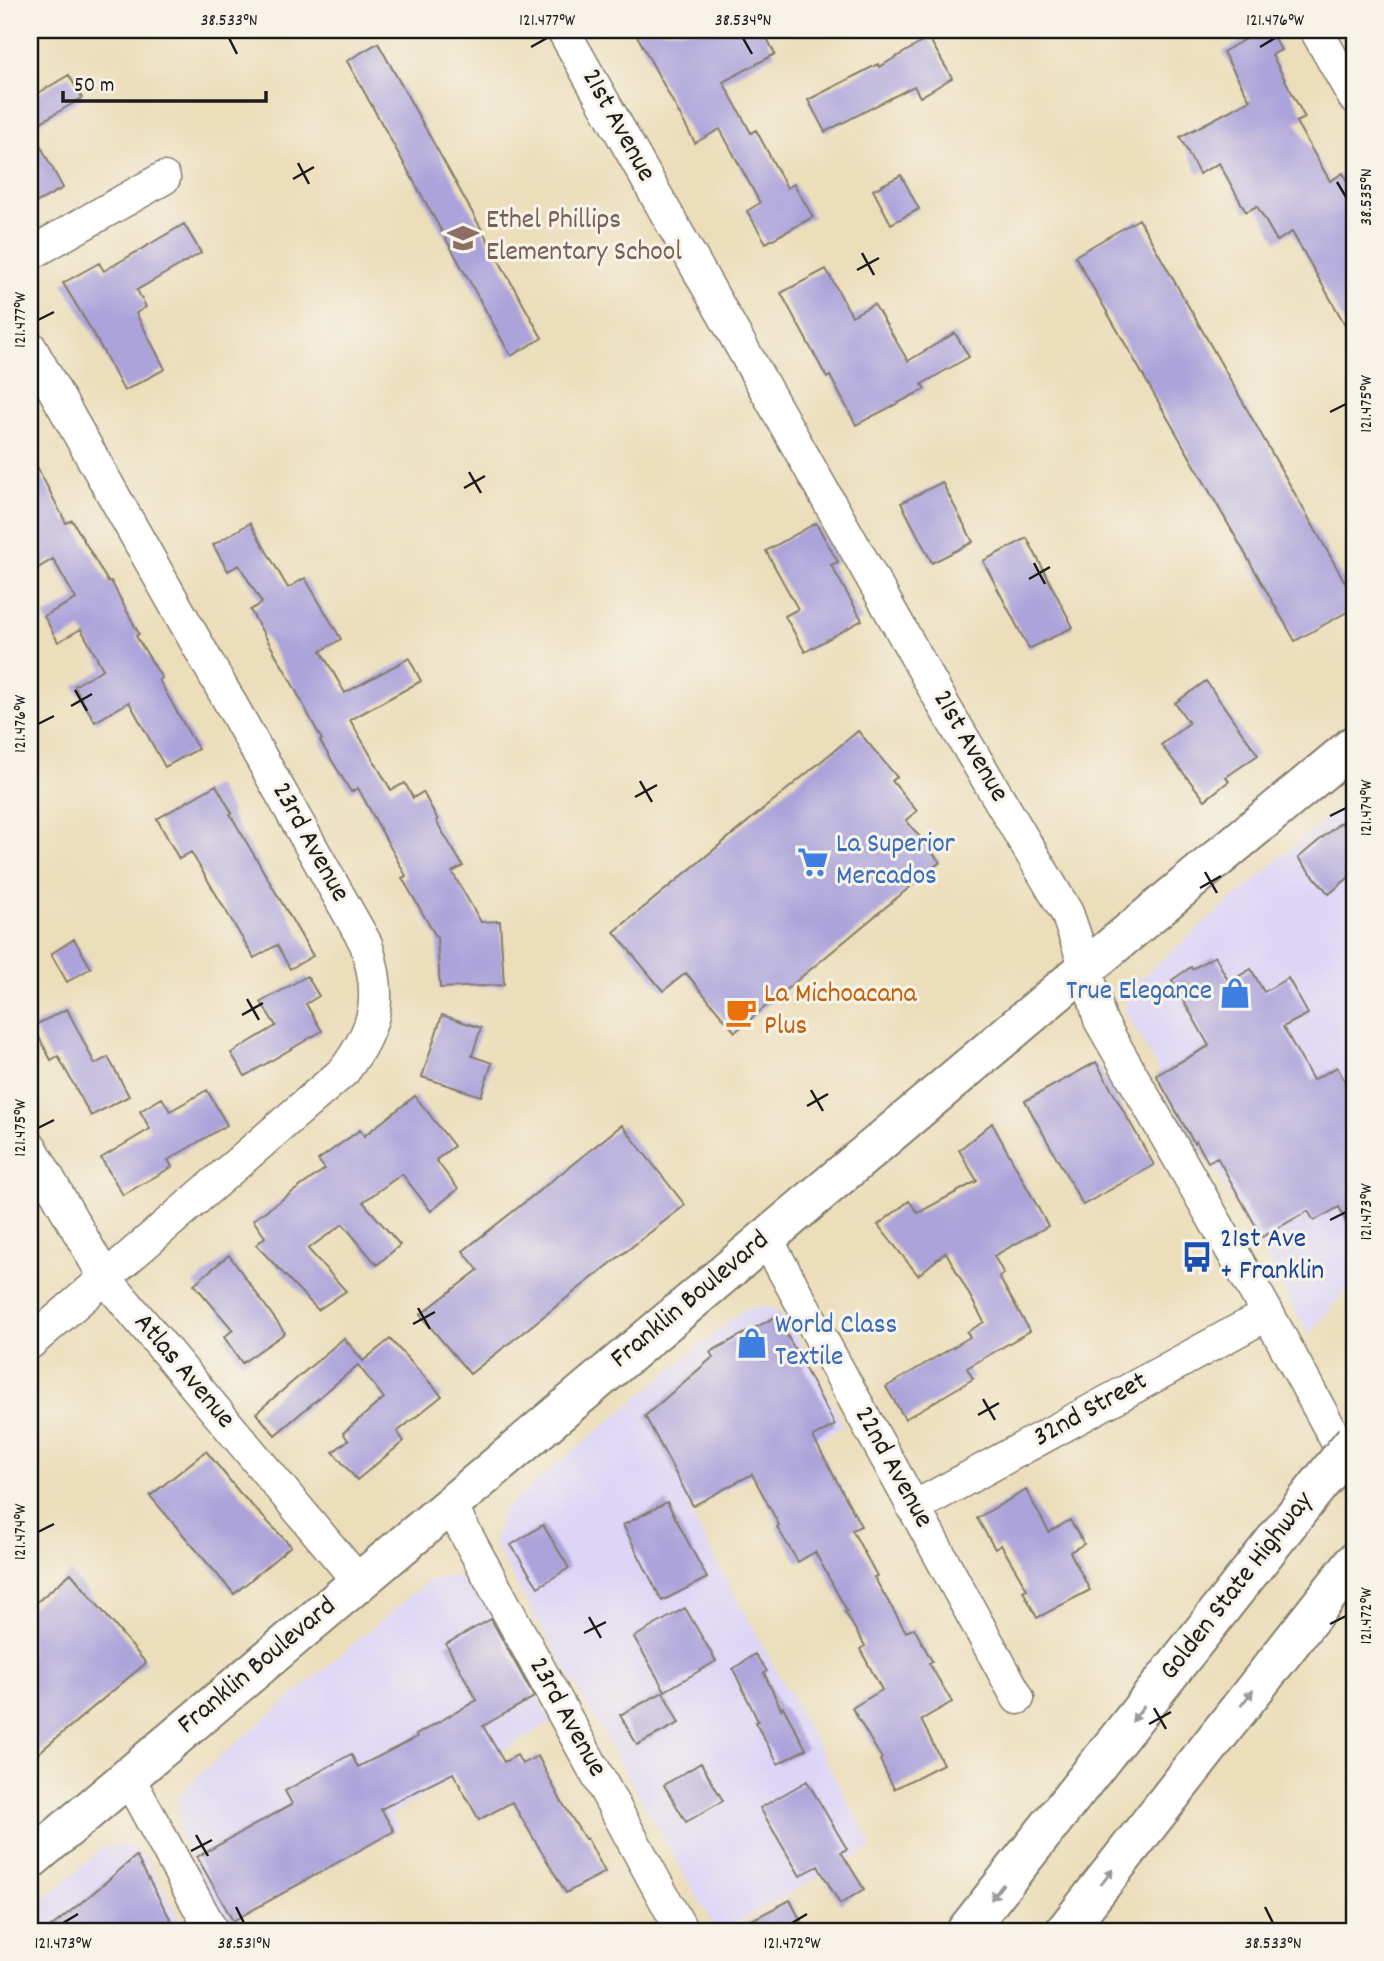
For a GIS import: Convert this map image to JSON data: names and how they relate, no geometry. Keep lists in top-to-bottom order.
{
  "streets": {
    "main road": ["Franklin Boulevard", "Golden State Highway"],
    "street": [
      "21st Avenue",
      "23rd Avenue",
      "Atlas Avenue",
      "32nd Street",
      "22nd Avenue"
    ]
  },
  "crossings": [
    ["21st Avenue", "Franklin Boulevard"],
    ["21st Avenue", "32nd Street"],
    ["23rd Avenue", "Franklin Boulevard"],
    ["23rd Avenue", "Atlas Avenue"],
    ["Franklin Boulevard", "Atlas Avenue"],
    ["Franklin Boulevard", "22nd Avenue"],
    ["32nd Street", "22nd Avenue"]
  ],
  "places": {
    "school or university": ["Ethel Phillips Elementary School"],
    "supermarket": ["La Superior Mercados"],
    "shop": ["True Elegance", "World Class Textile"],
    "cafe": ["La Michoacana Plus"],
    "bus stop": ["21st Ave + Franklin"]
  },
  "scale_bar": "50 m",
  "coordinates": [
    "38.533°N",
    "121.477°W",
    "38.534°N",
    "121.476°W",
    "38.535°N",
    "121.475°W",
    "121.474°W",
    "121.473°W",
    "121.472°W",
    "38.531°N"
  ]
}
